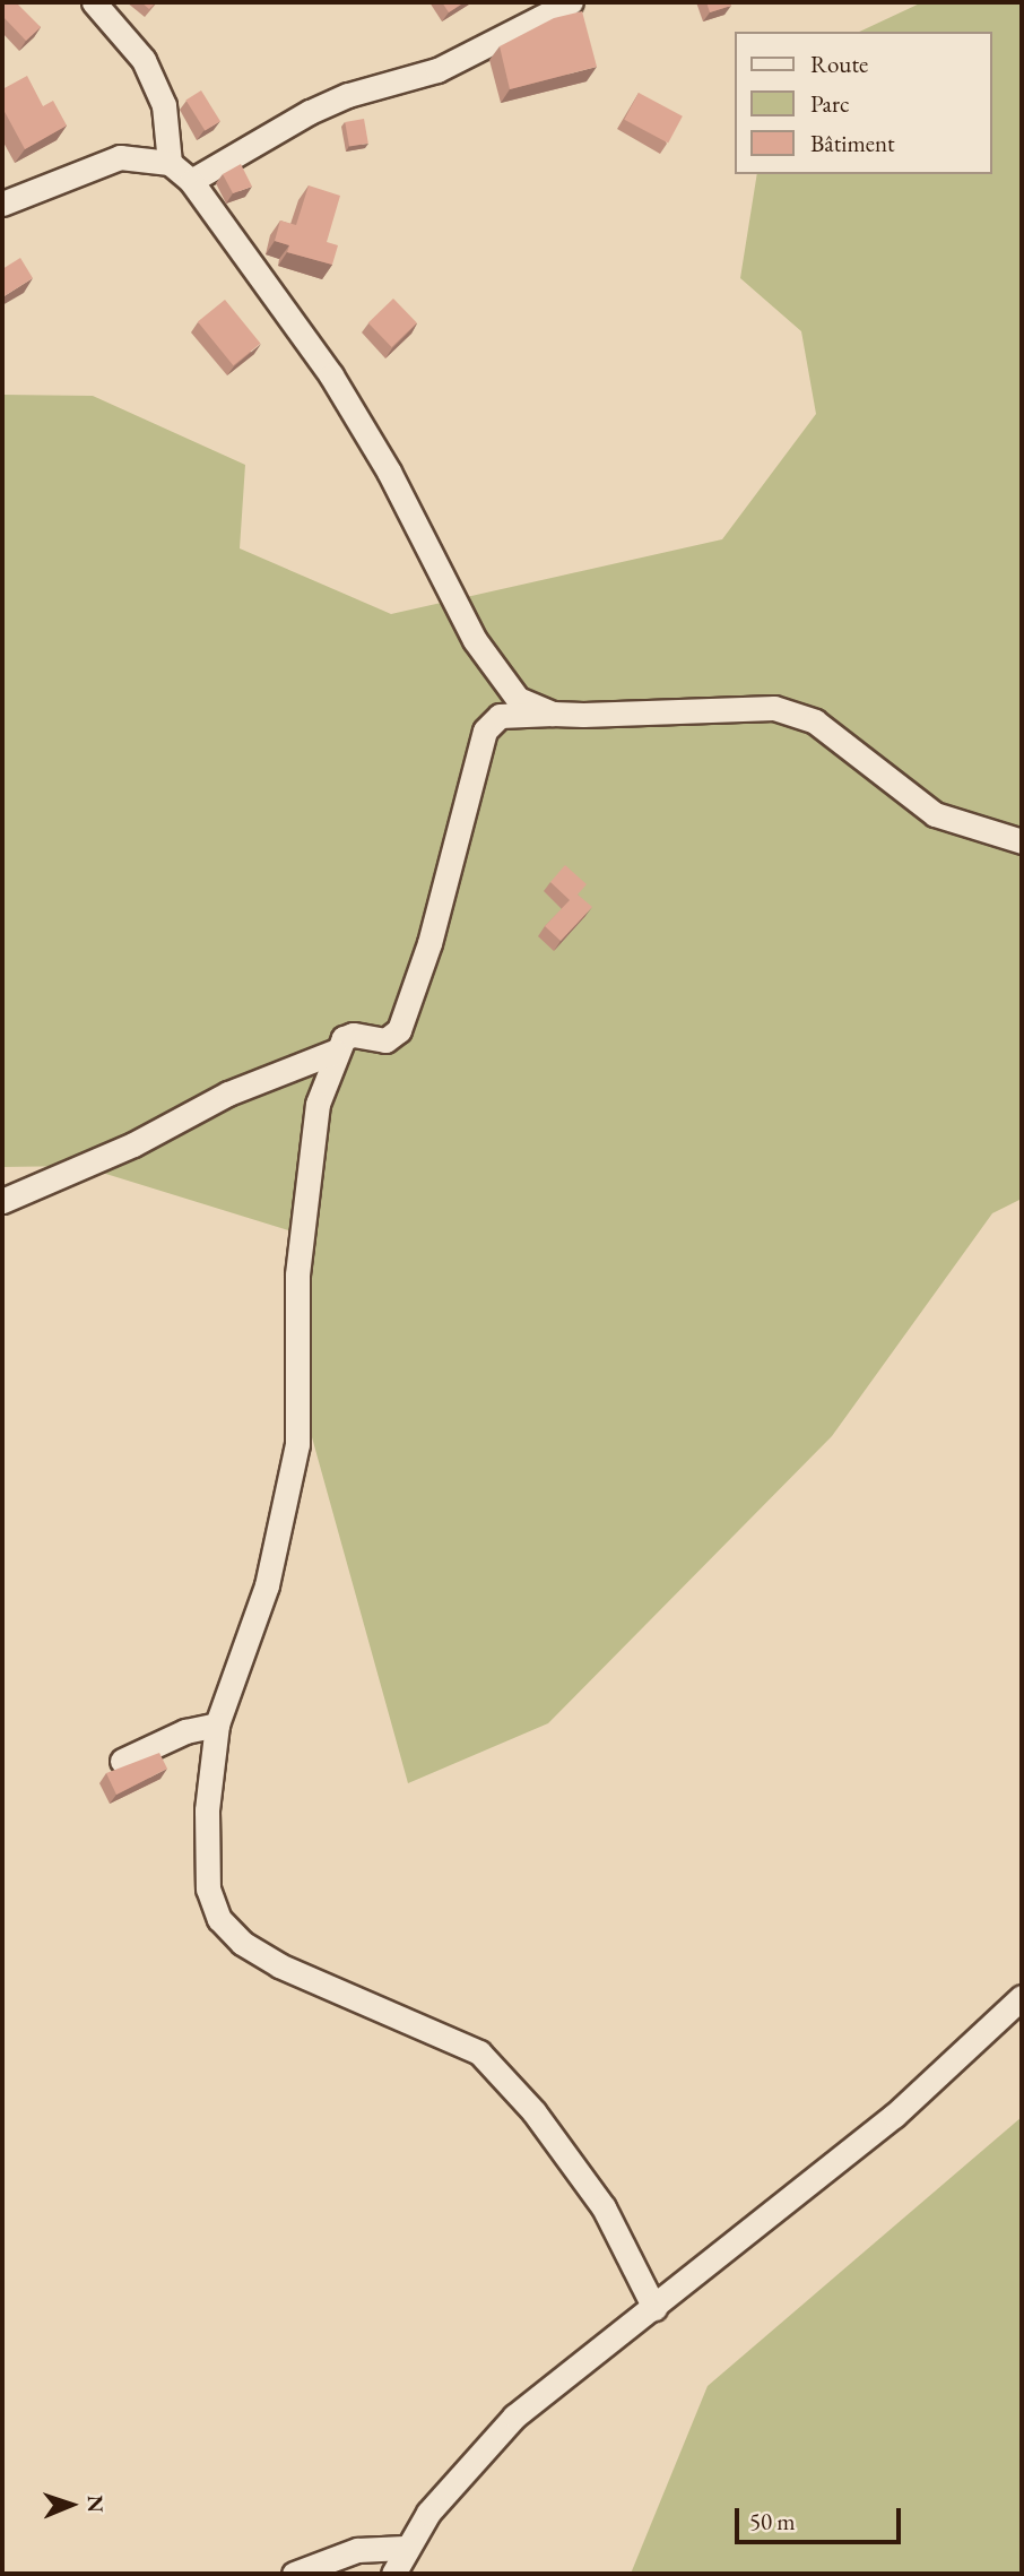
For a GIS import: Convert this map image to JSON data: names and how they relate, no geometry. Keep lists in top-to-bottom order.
{
  "legend": ["Route", "Parc", "Bâtiment"],
  "scale_bar": "50 m",
  "north": "right"
}
